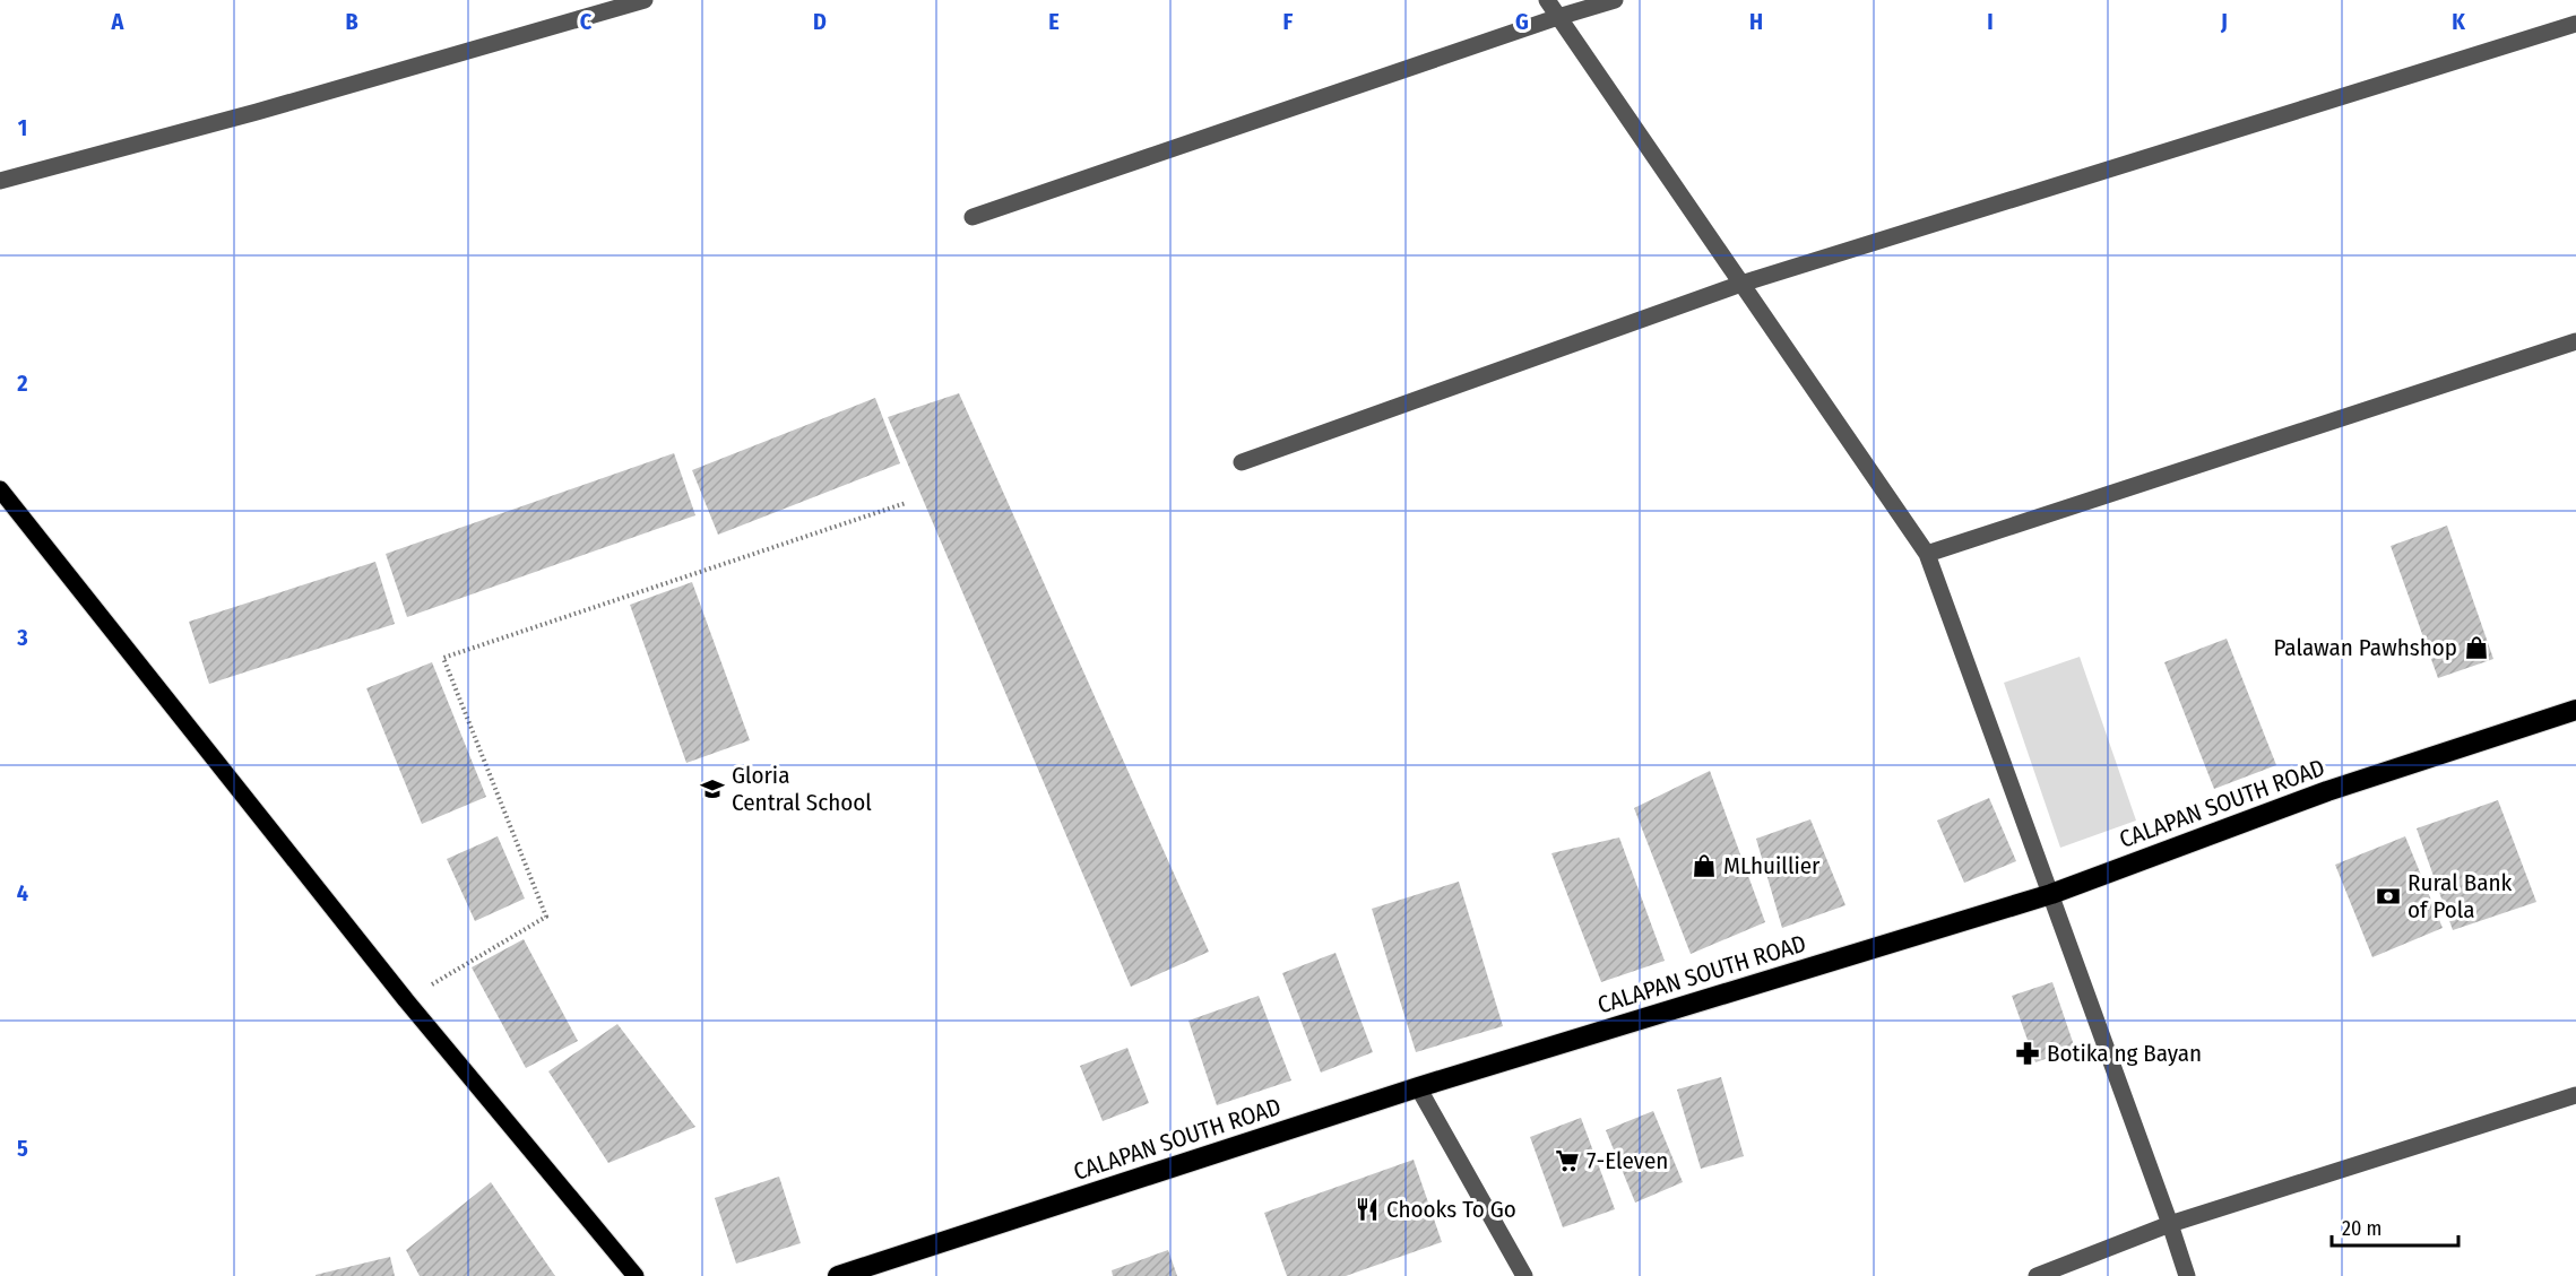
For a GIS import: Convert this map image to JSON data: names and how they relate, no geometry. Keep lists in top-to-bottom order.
{
  "streets": {
    "highway": ["CALAPAN SOUTH ROAD"]
  },
  "places": {
    "shop": ["Palawan Pawhshop", "MLhuillier"],
    "school or university": ["Gloria Central School"],
    "bank": ["Rural Bank of Pola"],
    "pharmacy": ["Botika ng Bayan"],
    "supermarket": ["7-Eleven"],
    "restaurant": ["Chooks To Go"]
  },
  "scale_bar": "20 m",
  "grid": {
    "columns": [
      "A",
      "B",
      "C",
      "D",
      "E",
      "F",
      "G",
      "H",
      "I",
      "J",
      "K"
    ],
    "rows": [
      "1",
      "2",
      "3",
      "4",
      "5"
    ]
  }
}
